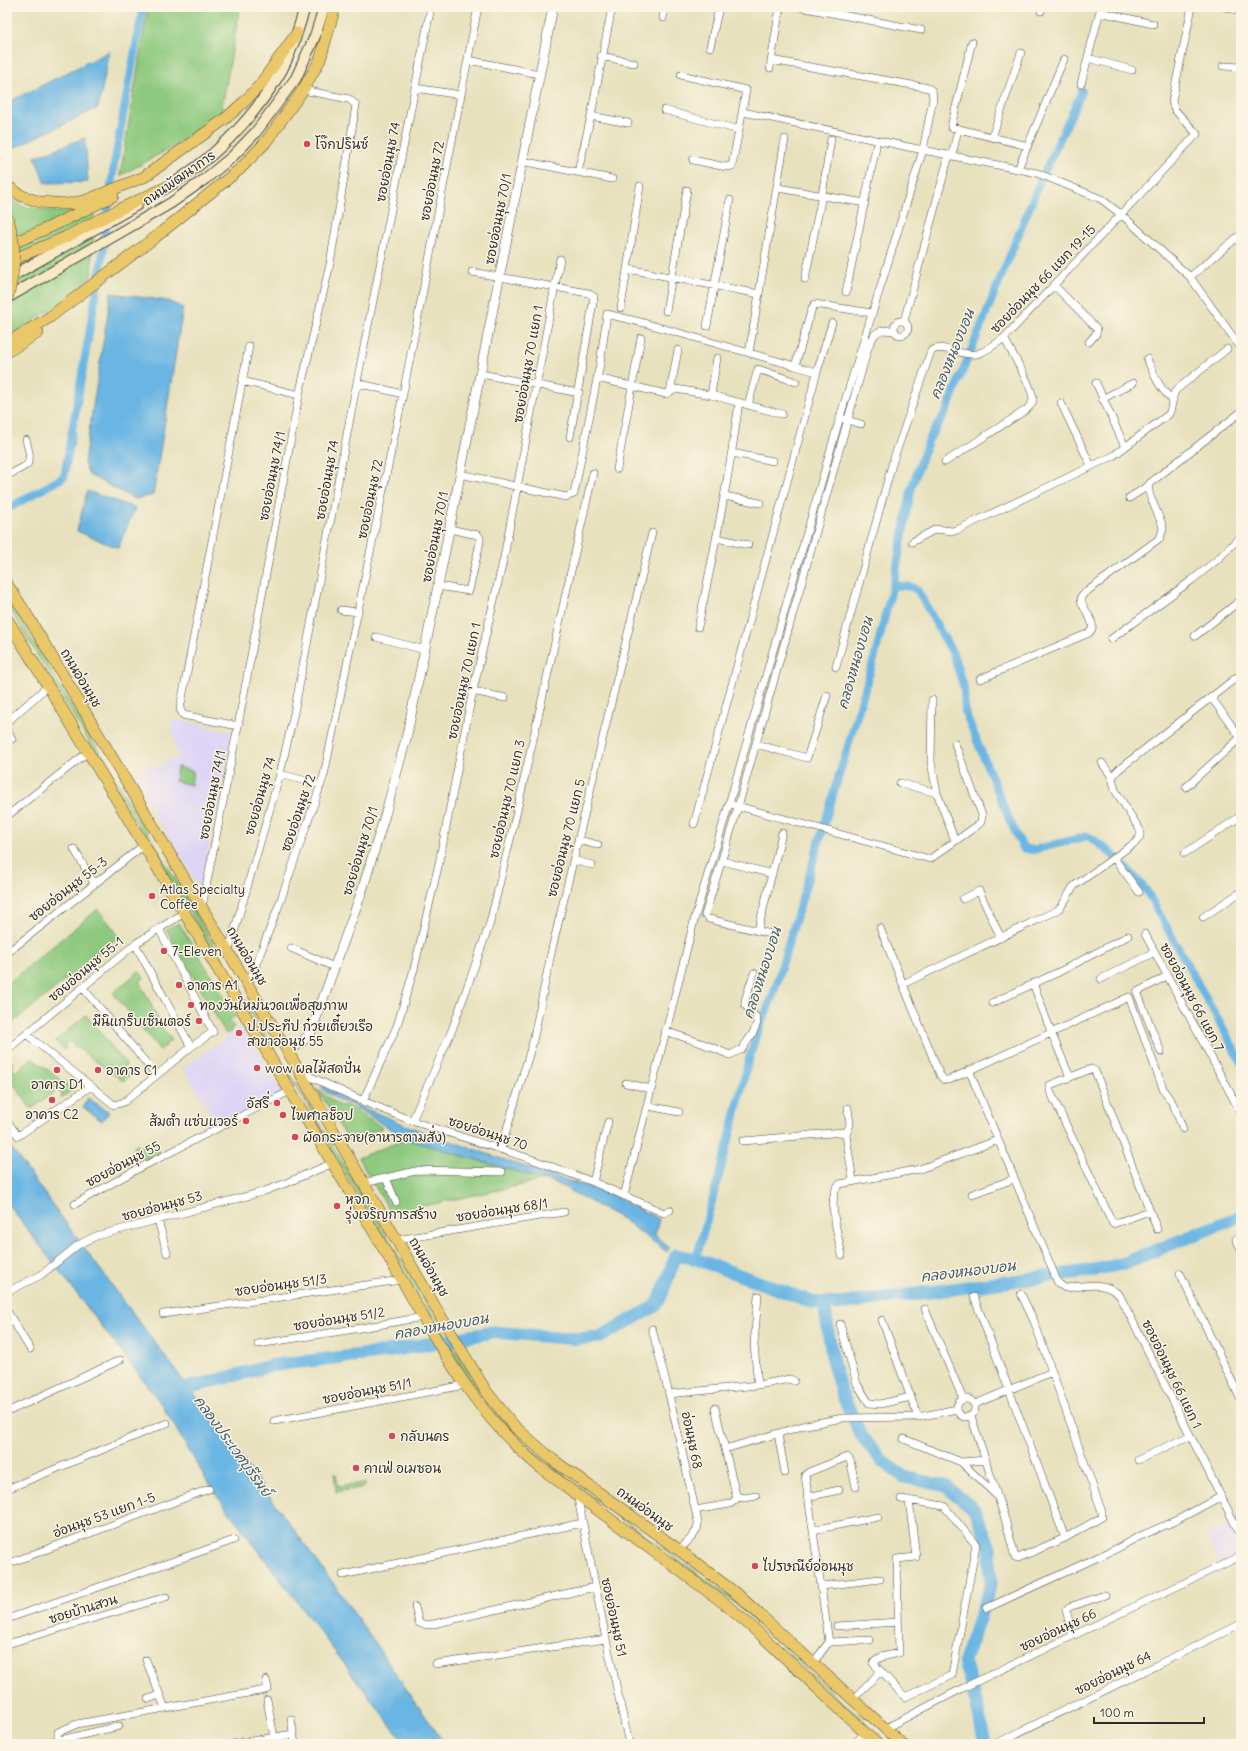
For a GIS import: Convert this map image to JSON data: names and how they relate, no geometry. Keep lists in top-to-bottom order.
{
  "streets": {
    "main road": ["ถนนพัฒนาการ", "ถนนอ่อนนุช"],
    "street": [
      "ซอยอ่อนนุช 74",
      "ซอยอ่อนนุช 72",
      "ซอยอ่อนนุช 70/1",
      "ซอยอ่อนนุช 66 แยก 19-15",
      "ซอยอ่อนนุช 70 แยก 1",
      "ซอยอ่อนนุช 74/1",
      "ซอยอ่อนนุช 70 แยก 3",
      "ซอยอ่อนนุช 70 แยก 5",
      "ซอยอ่อนนุช 55-3",
      "ซอยอ่อนนุช 55-1",
      "ซอยอ่อนนุช 66 แยก 7",
      "ซอยอ่อนนุช 70",
      "ซอยอ่อนนุช 55",
      "ซอยอ่อนนุช 53",
      "ซอยอ่อนนุช 68/1",
      "ซอยอ่อนนุช 51/3",
      "ซอยอ่อนนุช 51/2",
      "ซอยอ่อนนุช 66 แยก 1",
      "ซอยอ่อนนุช 51/1",
      "อ่อนนุช 68",
      "อ่อนนุช 53 แยก 1-5",
      "ซอยบ้านสวน",
      "ซอยอ่อนนุช 51",
      "ซอยอ่อนนุช 66",
      "ซอยอ่อนนุช 64"
    ]
  },
  "crossings": [
    ["ซอยอ่อนนุช 74", "ถนนอ่อนนุช"],
    ["ซอยอ่อนนุช 72", "ถนนอ่อนนุช"],
    ["ซอยอ่อนนุช 70/1", "ถนนอ่อนนุช"],
    ["ซอยอ่อนนุช 70 แยก 1", "ซอยอ่อนนุช 70"],
    ["ซอยอ่อนนุช 74/1", "ถนนอ่อนนุช"],
    ["ถนนอ่อนนุช", "ซอยอ่อนนุช 70"],
    ["ถนนอ่อนนุช", "ซอยอ่อนนุช 68/1"],
    ["ถนนอ่อนนุช", "อ่อนนุช 68"],
    ["ถนนอ่อนนุช", "ซอยอ่อนนุช 66"],
    ["ซอยอ่อนนุช 70 แยก 3", "ซอยอ่อนนุช 70"],
    ["ซอยอ่อนนุช 70 แยก 5", "ซอยอ่อนนุช 70"]
  ],
  "water": ["คลองหนองบอน", "คลองประเวศบุรีรมย์"],
  "places": [
    "โจ๊กปรินซ์",
    "Atlas Specialty Coffee",
    "7-Eleven",
    "อาคาร A1",
    "ทองวันใหม่นวดเพื่อสุขภาพ",
    "มีนิแกร็บเซ็นเตอร์",
    "ป.ประทีป ก๋วยเตี๋ยวเรือ สาขาอ่อนุช 55",
    "wow ผลไม้สดปั่น",
    "อาคาร D1",
    "อาคาร C1",
    "อาคาร C2",
    "อัสรี่",
    "ไพศาลช็อป",
    "ส้มตำ แซ่บเเวอร์",
    "ผัดกระจาย(อาหารตามสั่ง)",
    "หจก. รุ่งเจริญการสร้าง",
    "กลับนคร",
    "คาเฟ่ อเมซอน",
    "ไปรษณีย์อ่อนนุช"
  ],
  "scale_bar": "100 m"
}
